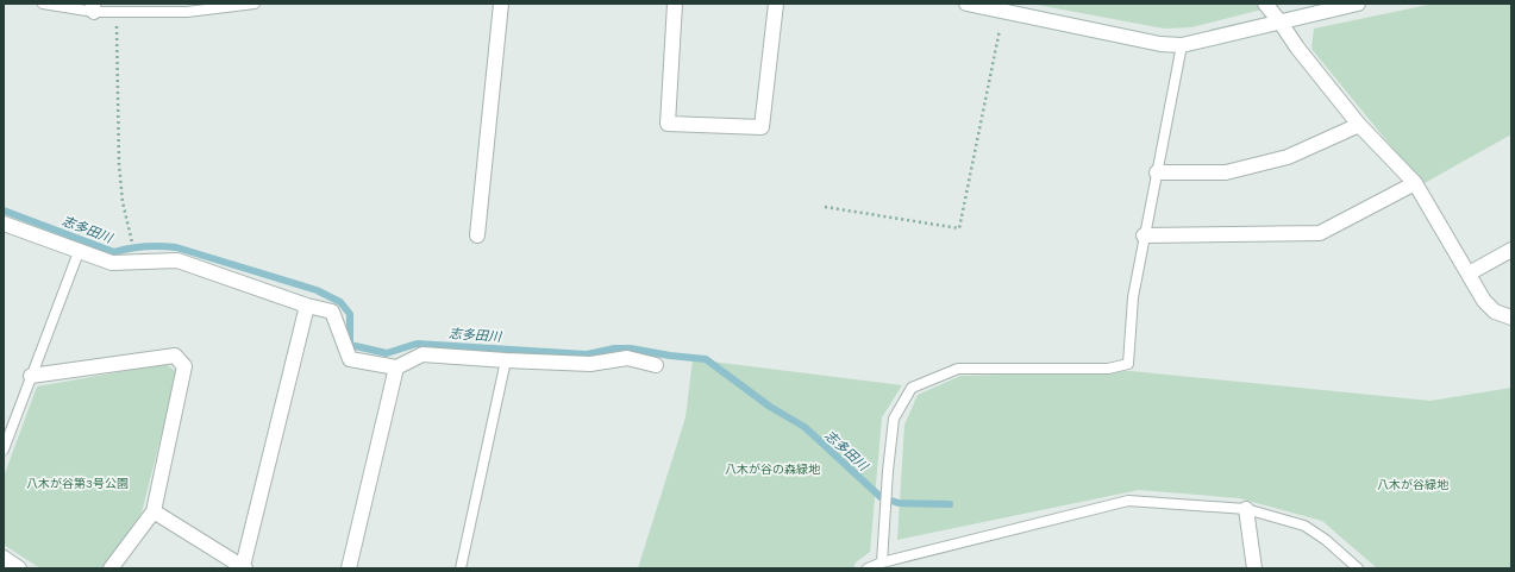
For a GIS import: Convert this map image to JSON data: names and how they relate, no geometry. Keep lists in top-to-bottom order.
{
  "water": ["志多田川"],
  "parks": ["八木が谷の森緑地", "八木が谷第3号公園", "八木が谷緑地"]
}
